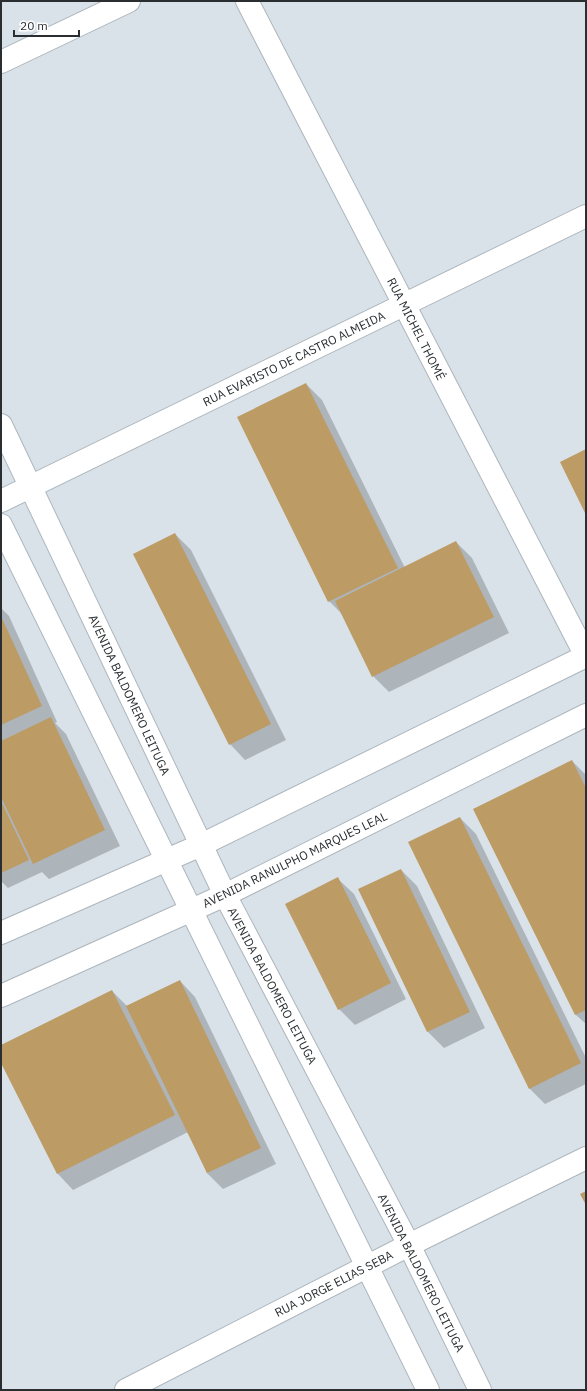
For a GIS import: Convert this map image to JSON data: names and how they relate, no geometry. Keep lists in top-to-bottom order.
{
  "streets": {
    "main road": [
      "RUA MICHEL THOMÉ",
      "RUA EVARISTO DE CASTRO ALMEIDA",
      "AVENIDA BALDOMERO LEITUGA",
      "AVENIDA RANULPHO MARQUES LEAL",
      "RUA JORGE ELIAS SEBA"
    ]
  },
  "crossings": [
    ["RUA MICHEL THOMÉ", "RUA EVARISTO DE CASTRO ALMEIDA"],
    ["RUA EVARISTO DE CASTRO ALMEIDA", "AVENIDA BALDOMERO LEITUGA"],
    ["AVENIDA BALDOMERO LEITUGA", "AVENIDA RANULPHO MARQUES LEAL"],
    ["AVENIDA BALDOMERO LEITUGA", "RUA JORGE ELIAS SEBA"]
  ],
  "scale_bar": "20 m"
}
